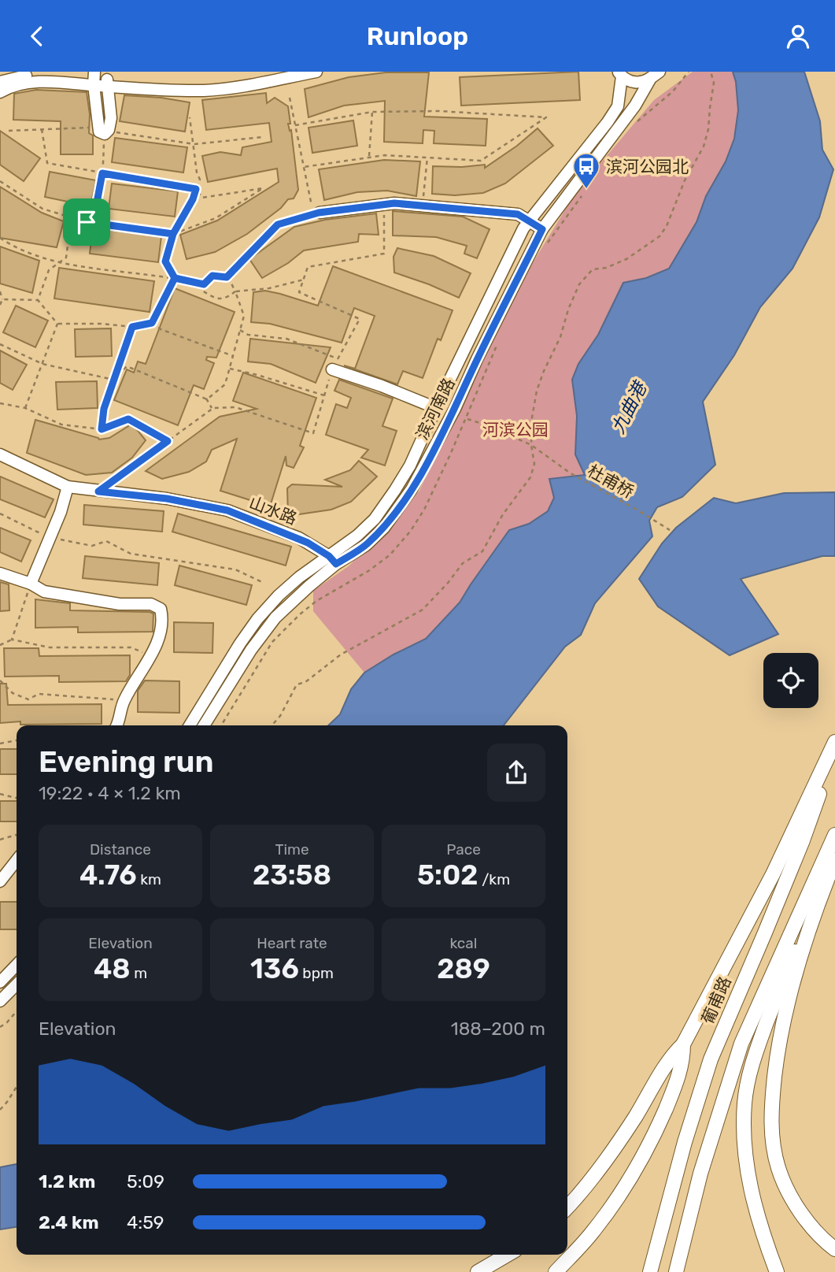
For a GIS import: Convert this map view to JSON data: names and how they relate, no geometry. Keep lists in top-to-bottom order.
{
  "streets": {
    "main road": ["葡甫路"],
    "street": ["滨河南路", "山水路"],
    "path": ["杜甫桥"]
  },
  "crossings": [
    ["滨河南路", "杜甫桥"],
    ["滨河南路", "山水路"]
  ],
  "water": ["九曲港"],
  "parks": ["河滨公园"],
  "places": {
    "bus stop": ["滨河公园北"]
  },
  "page": {
    "header": "Runloop",
    "heading": ["Evening run", "19:22 · 4 × 1.2 km"],
    "stats": [
      ["Distance", "4.76 km"],
      ["Time", "23:58"],
      ["Pace", "5:02 /km"],
      ["Elevation", "48 m"],
      ["Heart rate", "136 bpm"],
      ["kcal", "289"]
    ],
    "chart": ["Elevation", "188–200 m"],
    "list": [
      {
        "name": "1.2 km",
        "note": "5:09"
      },
      {
        "name": "2.4 km",
        "note": "4:59"
      }
    ]
  }
}
